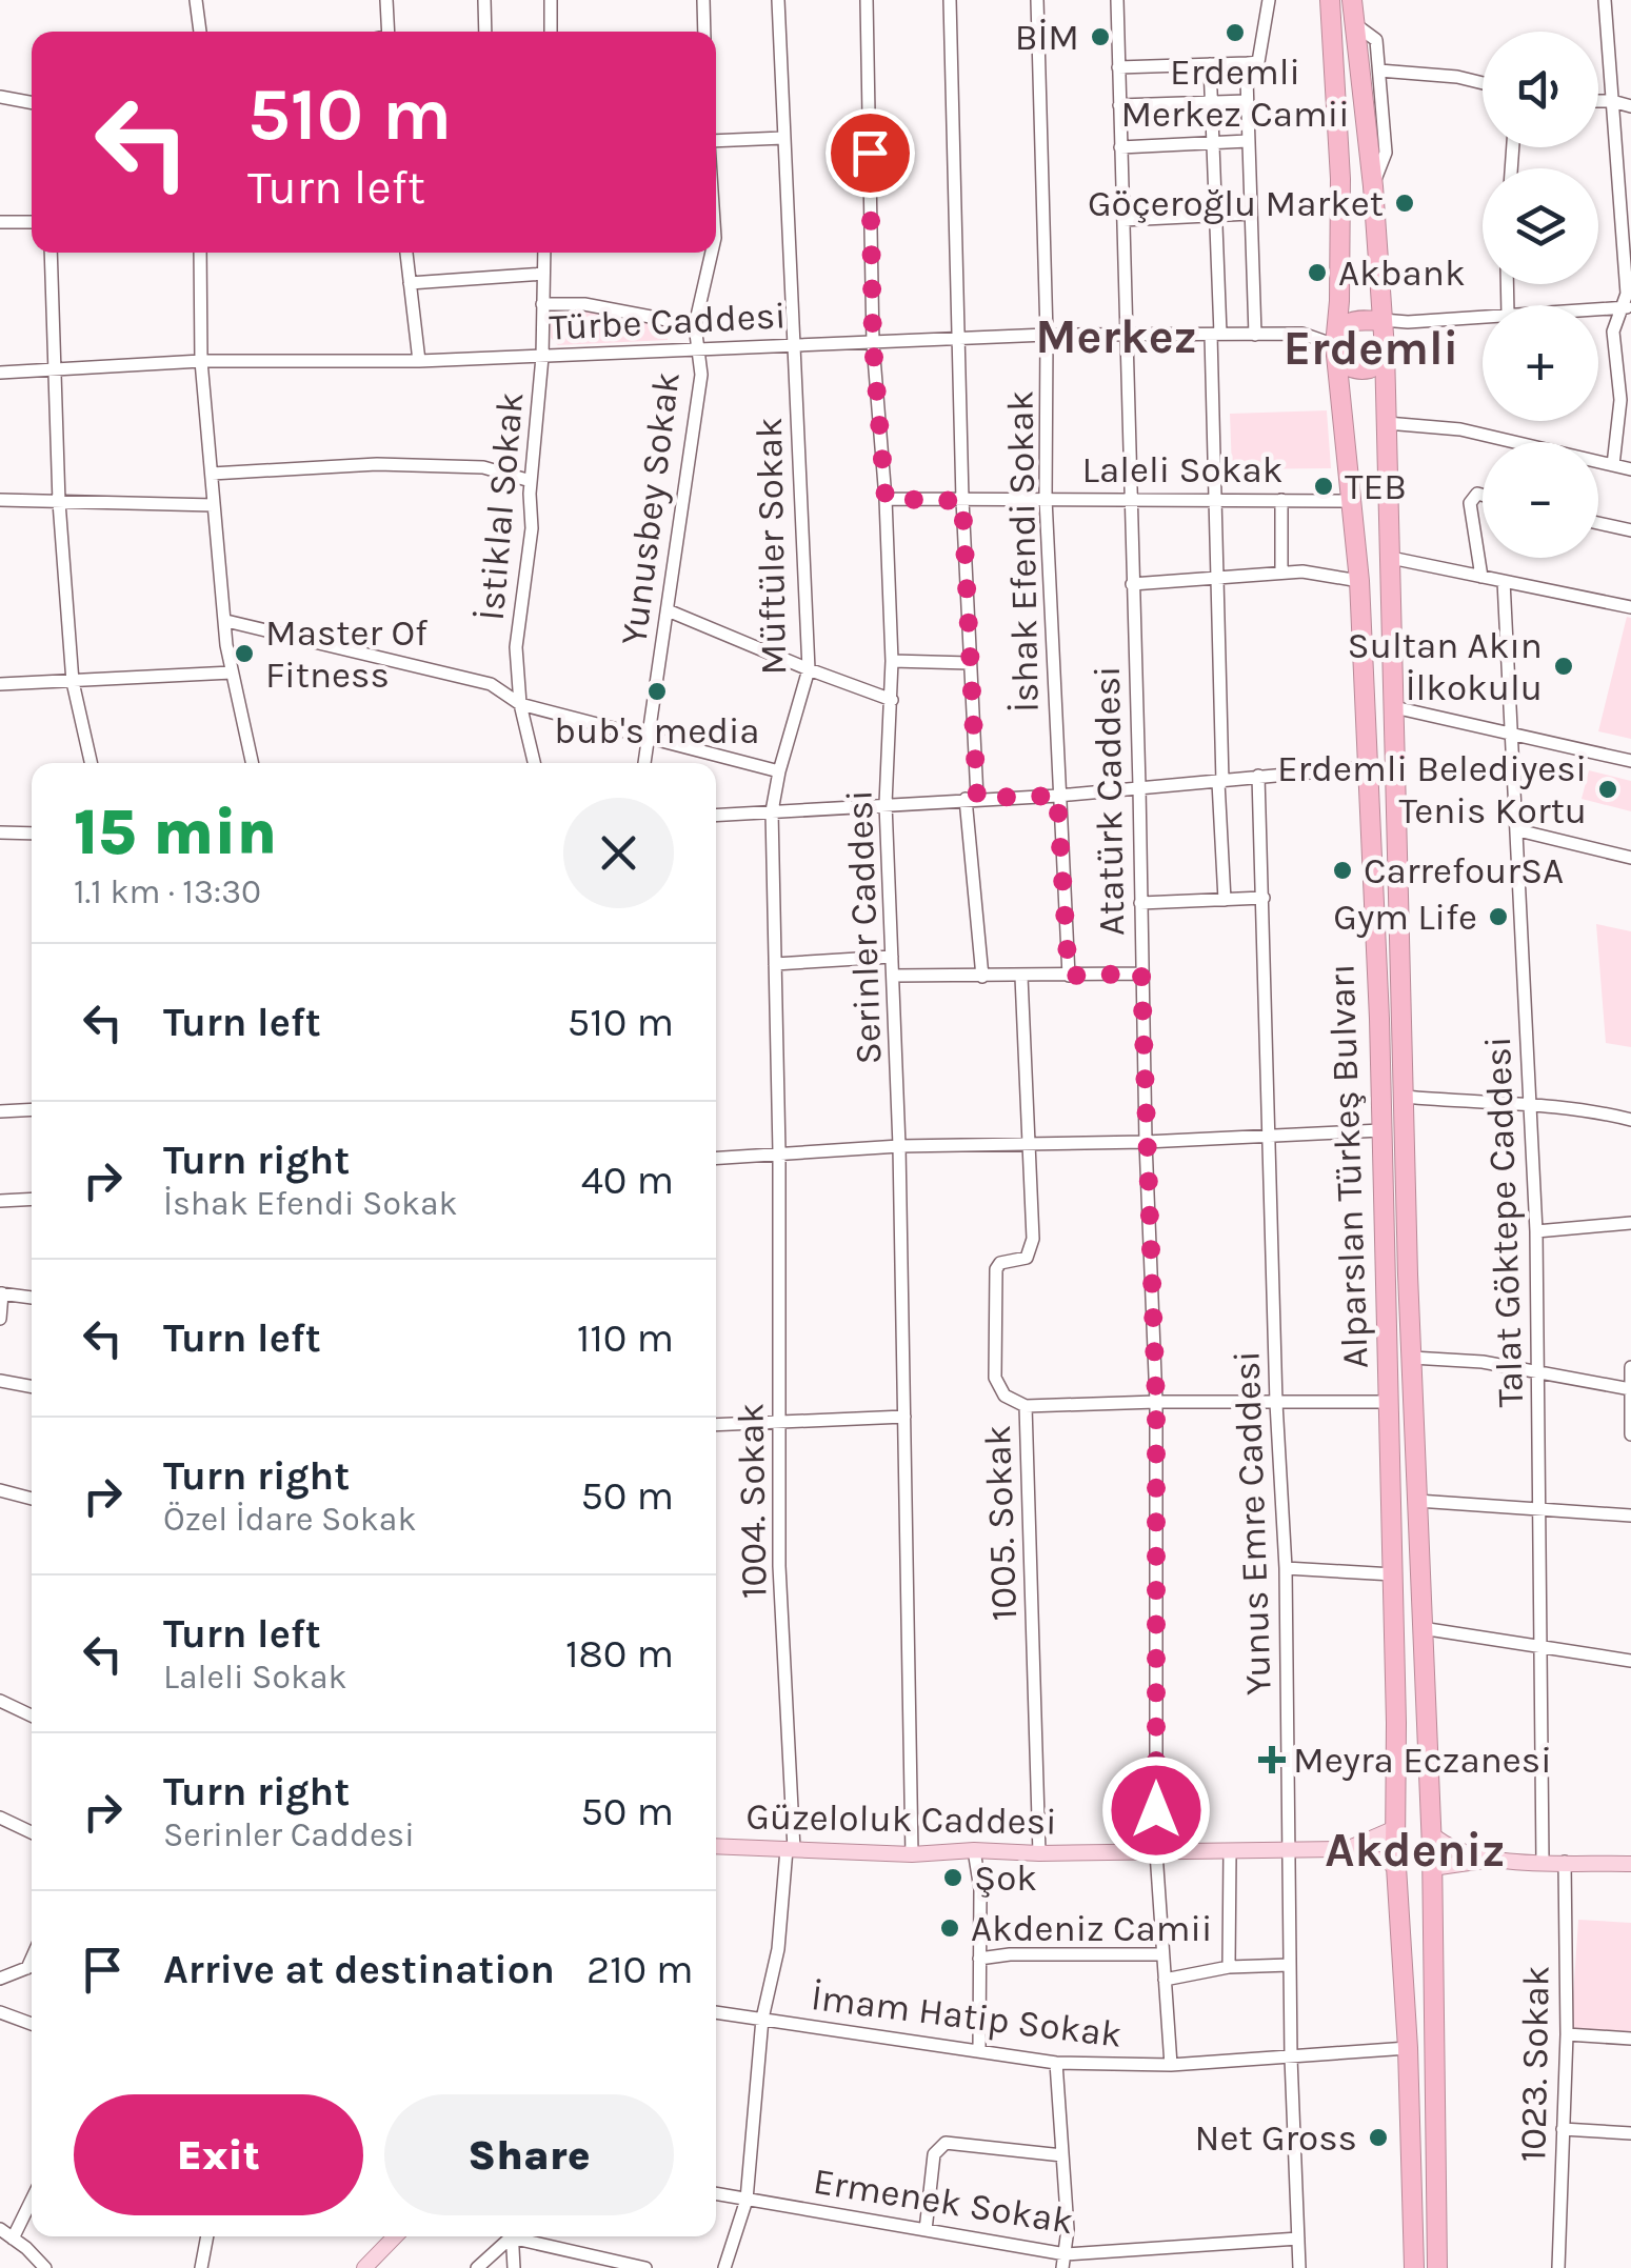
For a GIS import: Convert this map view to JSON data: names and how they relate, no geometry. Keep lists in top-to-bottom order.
{
  "streets": {
    "highway": ["Alparslan Türkeş Bulvarı"],
    "main road": ["Güzeloluk Caddesi"],
    "street": [
      "Türbe Caddesi",
      "Laleli Sokak",
      "İstiklal Sokak",
      "Yunusbey Sokak",
      "Müftüler Sokak",
      "İshak Efendi Sokak",
      "Atatürk Caddesi",
      "Serinler Caddesi",
      "Talat Göktepe Caddesi",
      "1004. Sokak",
      "1005. Sokak",
      "Yunus Emre Caddesi",
      "İmam Hatip Sokak",
      "1023. Sokak",
      "Ermenek Sokak"
    ]
  },
  "crossings": [
    ["Türbe Caddesi", "İstiklal Sokak"],
    ["Türbe Caddesi", "Yunusbey Sokak"],
    ["Türbe Caddesi", "Müftüler Sokak"],
    ["Türbe Caddesi", "İshak Efendi Sokak"],
    ["Türbe Caddesi", "Atatürk Caddesi"],
    ["Türbe Caddesi", "Serinler Caddesi"],
    ["Türbe Caddesi", "Alparslan Türkeş Bulvarı"],
    ["Laleli Sokak", "İshak Efendi Sokak"],
    ["Laleli Sokak", "Atatürk Caddesi"],
    ["Laleli Sokak", "Serinler Caddesi"],
    ["Laleli Sokak", "Alparslan Türkeş Bulvarı"],
    ["Müftüler Sokak", "1004. Sokak"],
    ["Atatürk Caddesi", "Güzeloluk Caddesi"],
    ["Atatürk Caddesi", "İmam Hatip Sokak"],
    ["Serinler Caddesi", "Güzeloluk Caddesi"],
    ["Alparslan Türkeş Bulvarı", "Güzeloluk Caddesi"],
    ["Alparslan Türkeş Bulvarı", "İmam Hatip Sokak"],
    ["1004. Sokak", "Güzeloluk Caddesi"],
    ["1004. Sokak", "İmam Hatip Sokak"],
    ["1004. Sokak", "Ermenek Sokak"],
    ["1005. Sokak", "Güzeloluk Caddesi"],
    ["Yunus Emre Caddesi", "Güzeloluk Caddesi"],
    ["Yunus Emre Caddesi", "İmam Hatip Sokak"],
    ["Yunus Emre Caddesi", "Ermenek Sokak"]
  ],
  "districts": ["Merkez", "Erdemli", "Akdeniz"],
  "places": {
    "other": [
      "Erdemli Merkez Camii",
      "BİM",
      "Göçeroğlu Market",
      "Akbank",
      "TEB",
      "Master Of Fitness",
      "Sultan Akın İlkokulu",
      "bub's media",
      "Erdemli Belediyesi Tenis Kortu",
      "CarrefourSA",
      "Gym Life",
      "Şok",
      "Akdeniz Camii",
      "Net Gross"
    ],
    "health": ["Meyra Eczanesi"]
  },
  "page": {
    "map_buttons": ["+", "−"],
    "turn": ["510 m", "Turn left"],
    "heading": ["15 min", "1.1 km · 13:30"],
    "list": [
      {
        "name": "Turn left",
        "value": "510 m"
      },
      {
        "name": "Turn right",
        "note": "İshak Efendi Sokak",
        "value": "40 m"
      },
      {
        "name": "Turn left",
        "value": "110 m"
      },
      {
        "name": "Turn right",
        "note": "Özel İdare Sokak",
        "value": "50 m"
      },
      {
        "name": "Turn left",
        "note": "Laleli Sokak",
        "value": "180 m"
      },
      {
        "name": "Turn right",
        "note": "Serinler Caddesi",
        "value": "50 m"
      },
      {
        "name": "Arrive at destination",
        "value": "210 m"
      }
    ],
    "buttons": ["Exit", "Share"]
  }
}
